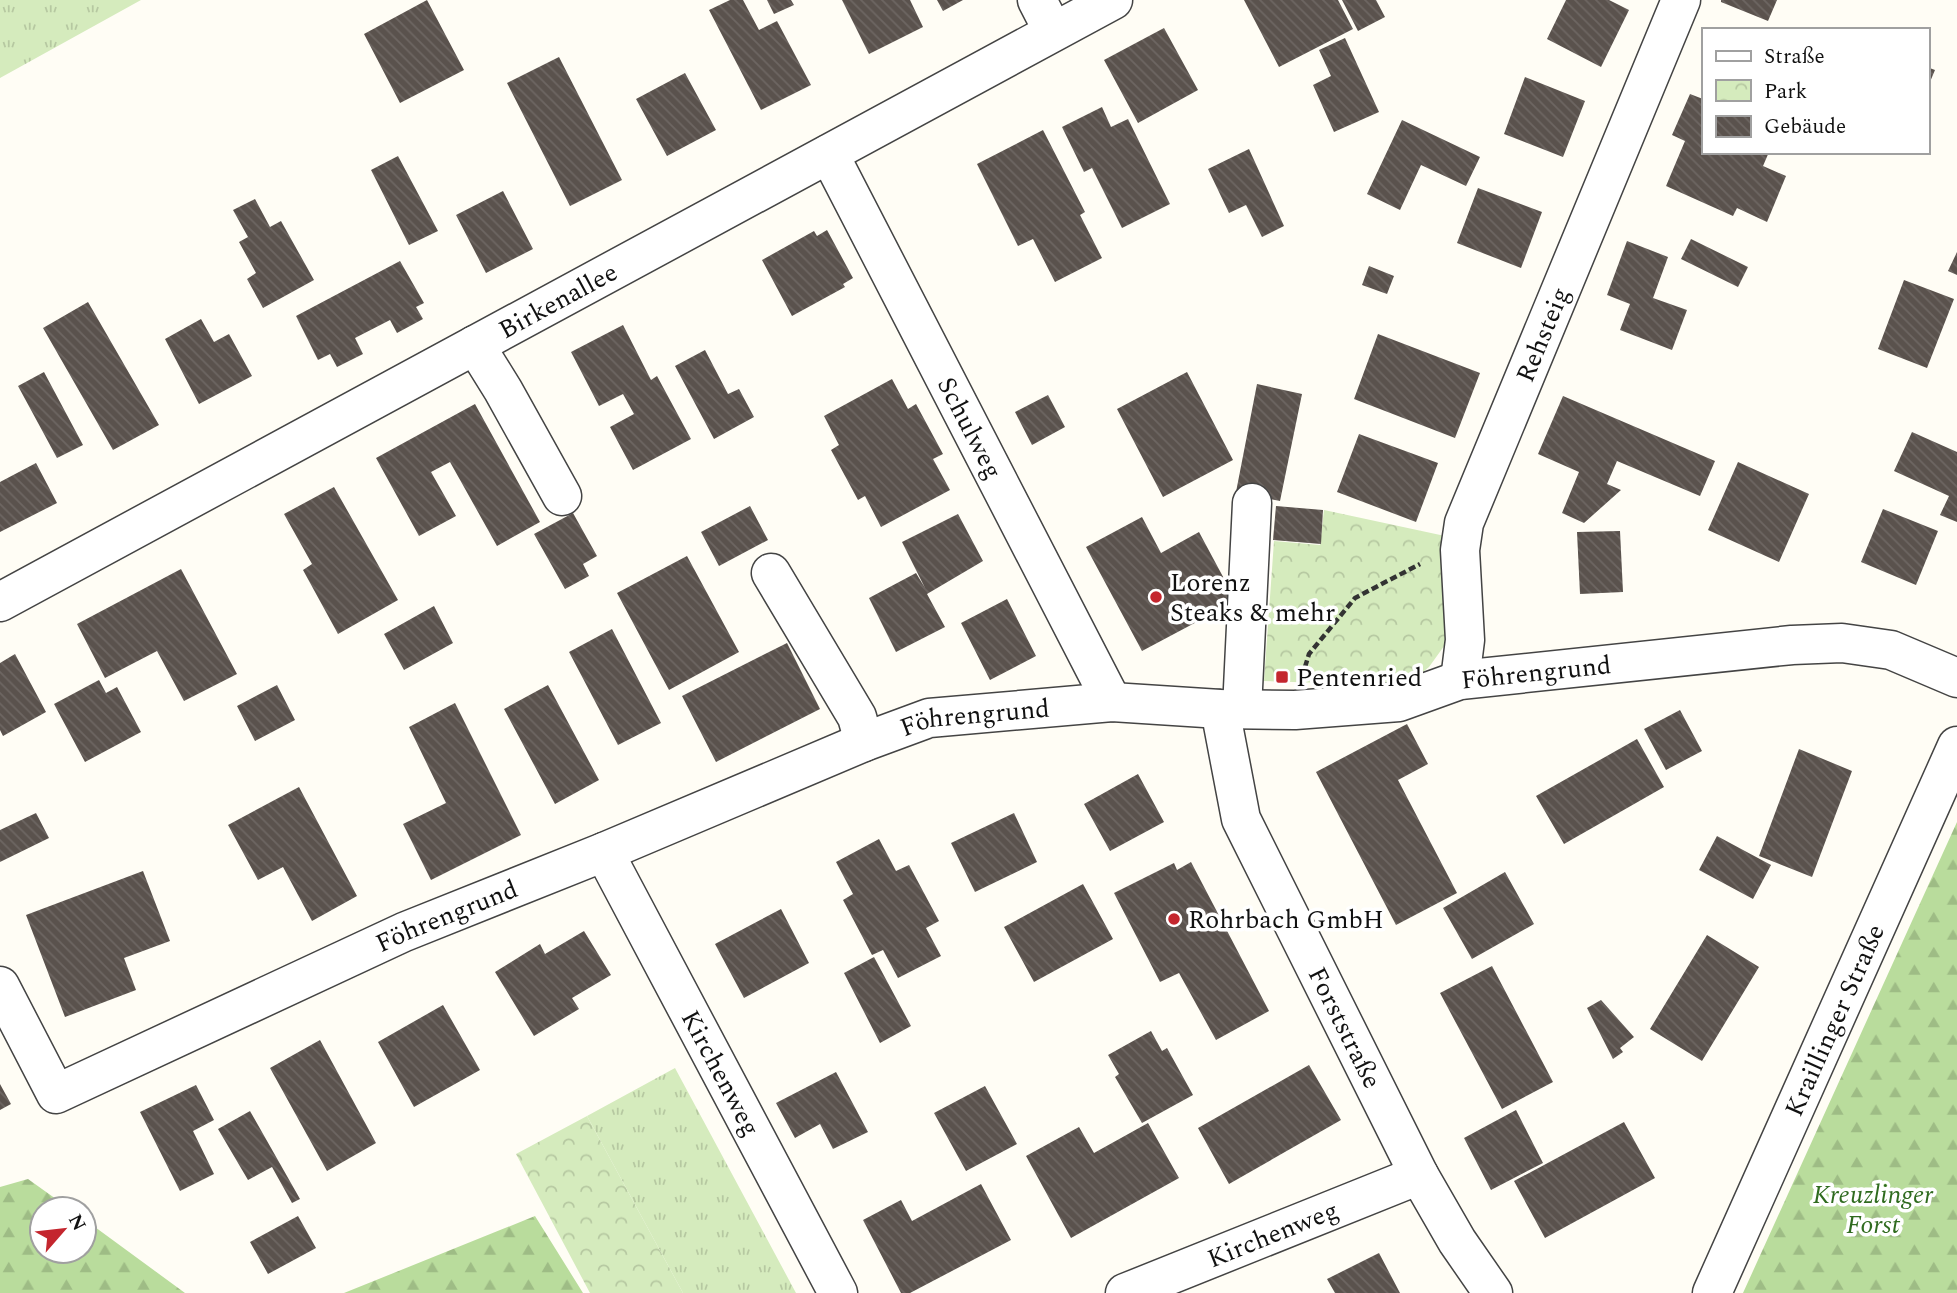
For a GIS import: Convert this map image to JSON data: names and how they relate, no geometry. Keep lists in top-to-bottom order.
{
  "streets": {
    "street": [
      "Birkenallee",
      "Rehsteig",
      "Schulweg",
      "Föhrengrund",
      "Kraillinger Straße",
      "Forststraße",
      "Kirchenweg"
    ]
  },
  "crossings": [
    ["Birkenallee", "Schulweg"],
    ["Rehsteig", "Föhrengrund"],
    ["Schulweg", "Föhrengrund"],
    ["Föhrengrund", "Forststraße"],
    ["Föhrengrund", "Kirchenweg"],
    ["Forststraße", "Kirchenweg"]
  ],
  "parks": ["Kreuzlinger Forst"],
  "places": {
    "other": ["Lorenz Steaks & mehr", "Rohrbach GmbH"],
    "transit": ["Pentenried"]
  },
  "legend": ["Straße", "Park", "Gebäude"],
  "north": "top right"
}
